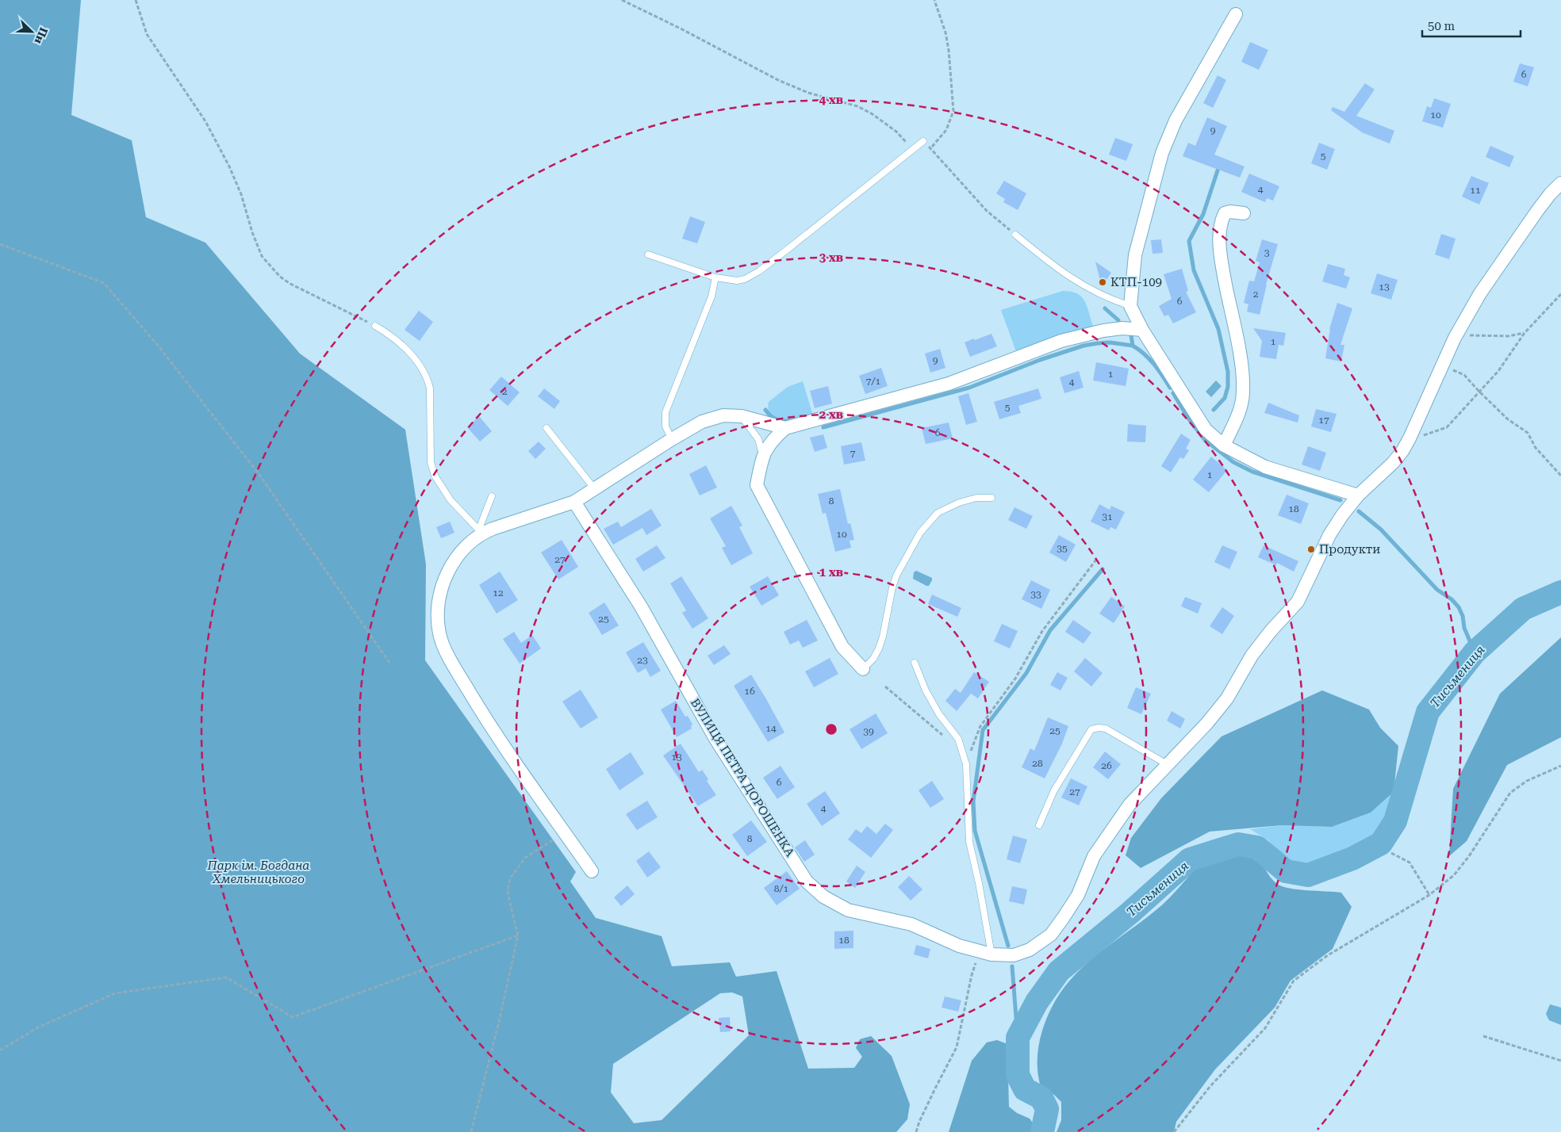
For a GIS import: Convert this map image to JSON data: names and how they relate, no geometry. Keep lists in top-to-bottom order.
{
  "streets": {
    "street": ["ВУЛИЦЯ ПЕТРА ДОРОШЕНКА"]
  },
  "water": ["Тисьмениця"],
  "parks": ["Парк ім. Богдана Хмельницького"],
  "places": ["КТП-109", "Продукти"],
  "house_numbers": [
    "6",
    "10",
    "9",
    "5",
    "4",
    "11",
    "3",
    "13",
    "2",
    "6",
    "1",
    "9",
    "1",
    "7/1",
    "4",
    "2",
    "5",
    "17",
    "6",
    "7",
    "1",
    "8",
    "18",
    "31",
    "10",
    "35",
    "27",
    "12",
    "33",
    "25",
    "23",
    "16",
    "14",
    "25",
    "39",
    "13",
    "28",
    "26",
    "6",
    "27",
    "4",
    "8",
    "8/1",
    "18"
  ],
  "scale_bar": "50 m",
  "north": "bottom right",
  "rings": [
    "4 хв",
    "3 хв",
    "2 хв",
    "1 хв"
  ]
}
